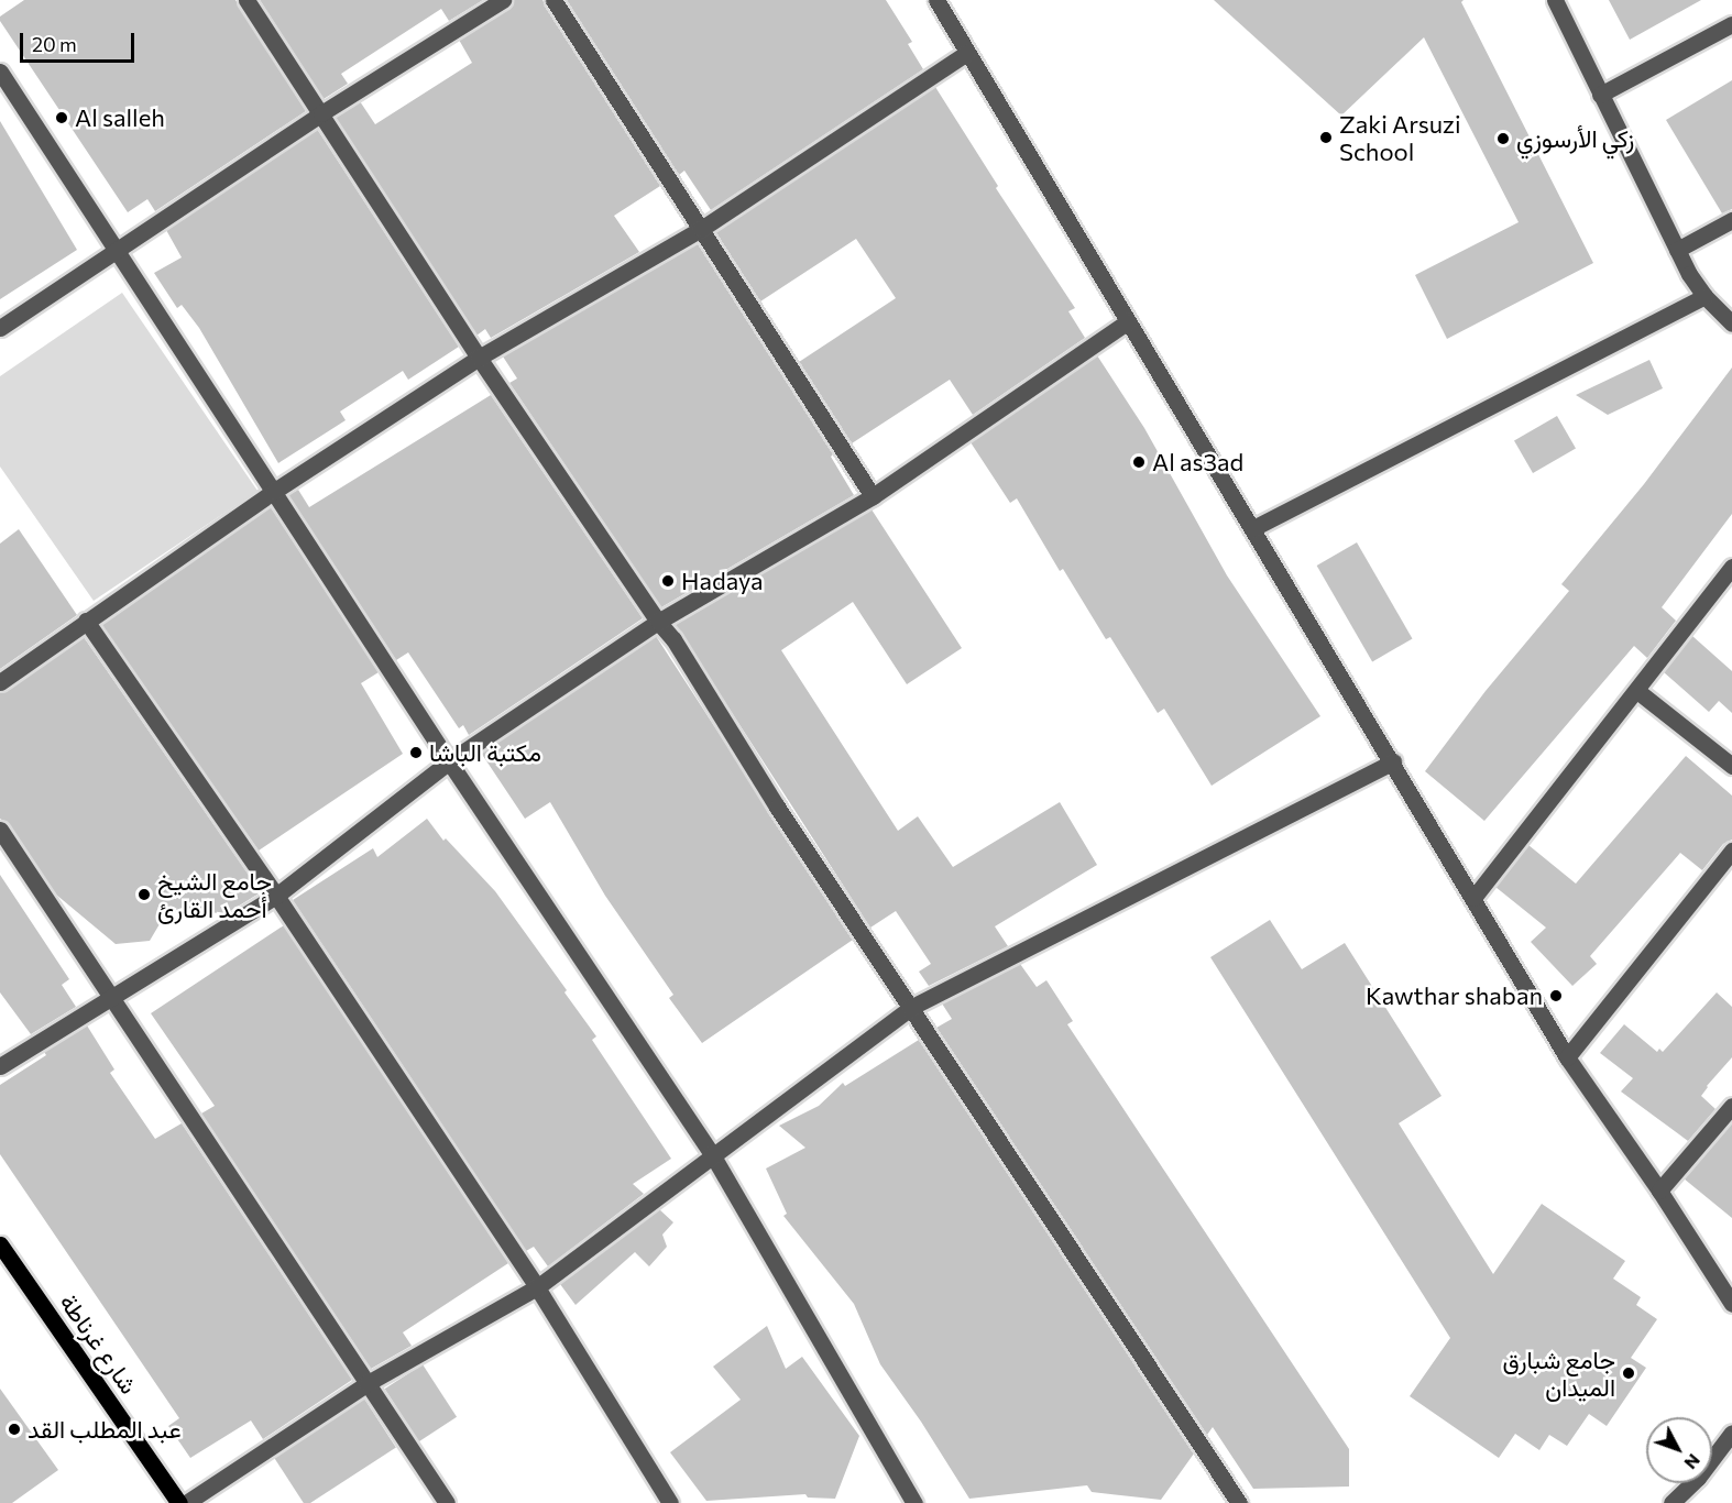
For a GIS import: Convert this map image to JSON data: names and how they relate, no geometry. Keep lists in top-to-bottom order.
{
  "streets": {
    "main road": ["شارع غرناطة"]
  },
  "places": [
    "Al salleh",
    "Zaki Arsuzi School",
    "زكي الأرسوزي",
    "Al as3ad",
    "Hadaya",
    "مكتبة الباشا",
    "جامع الشيخ أحمد القارئ",
    "Kawthar shaban",
    "جامع شبارق الميدان",
    "عبد المطلب القد"
  ],
  "scale_bar": "20 m",
  "north": "bottom right"
}
